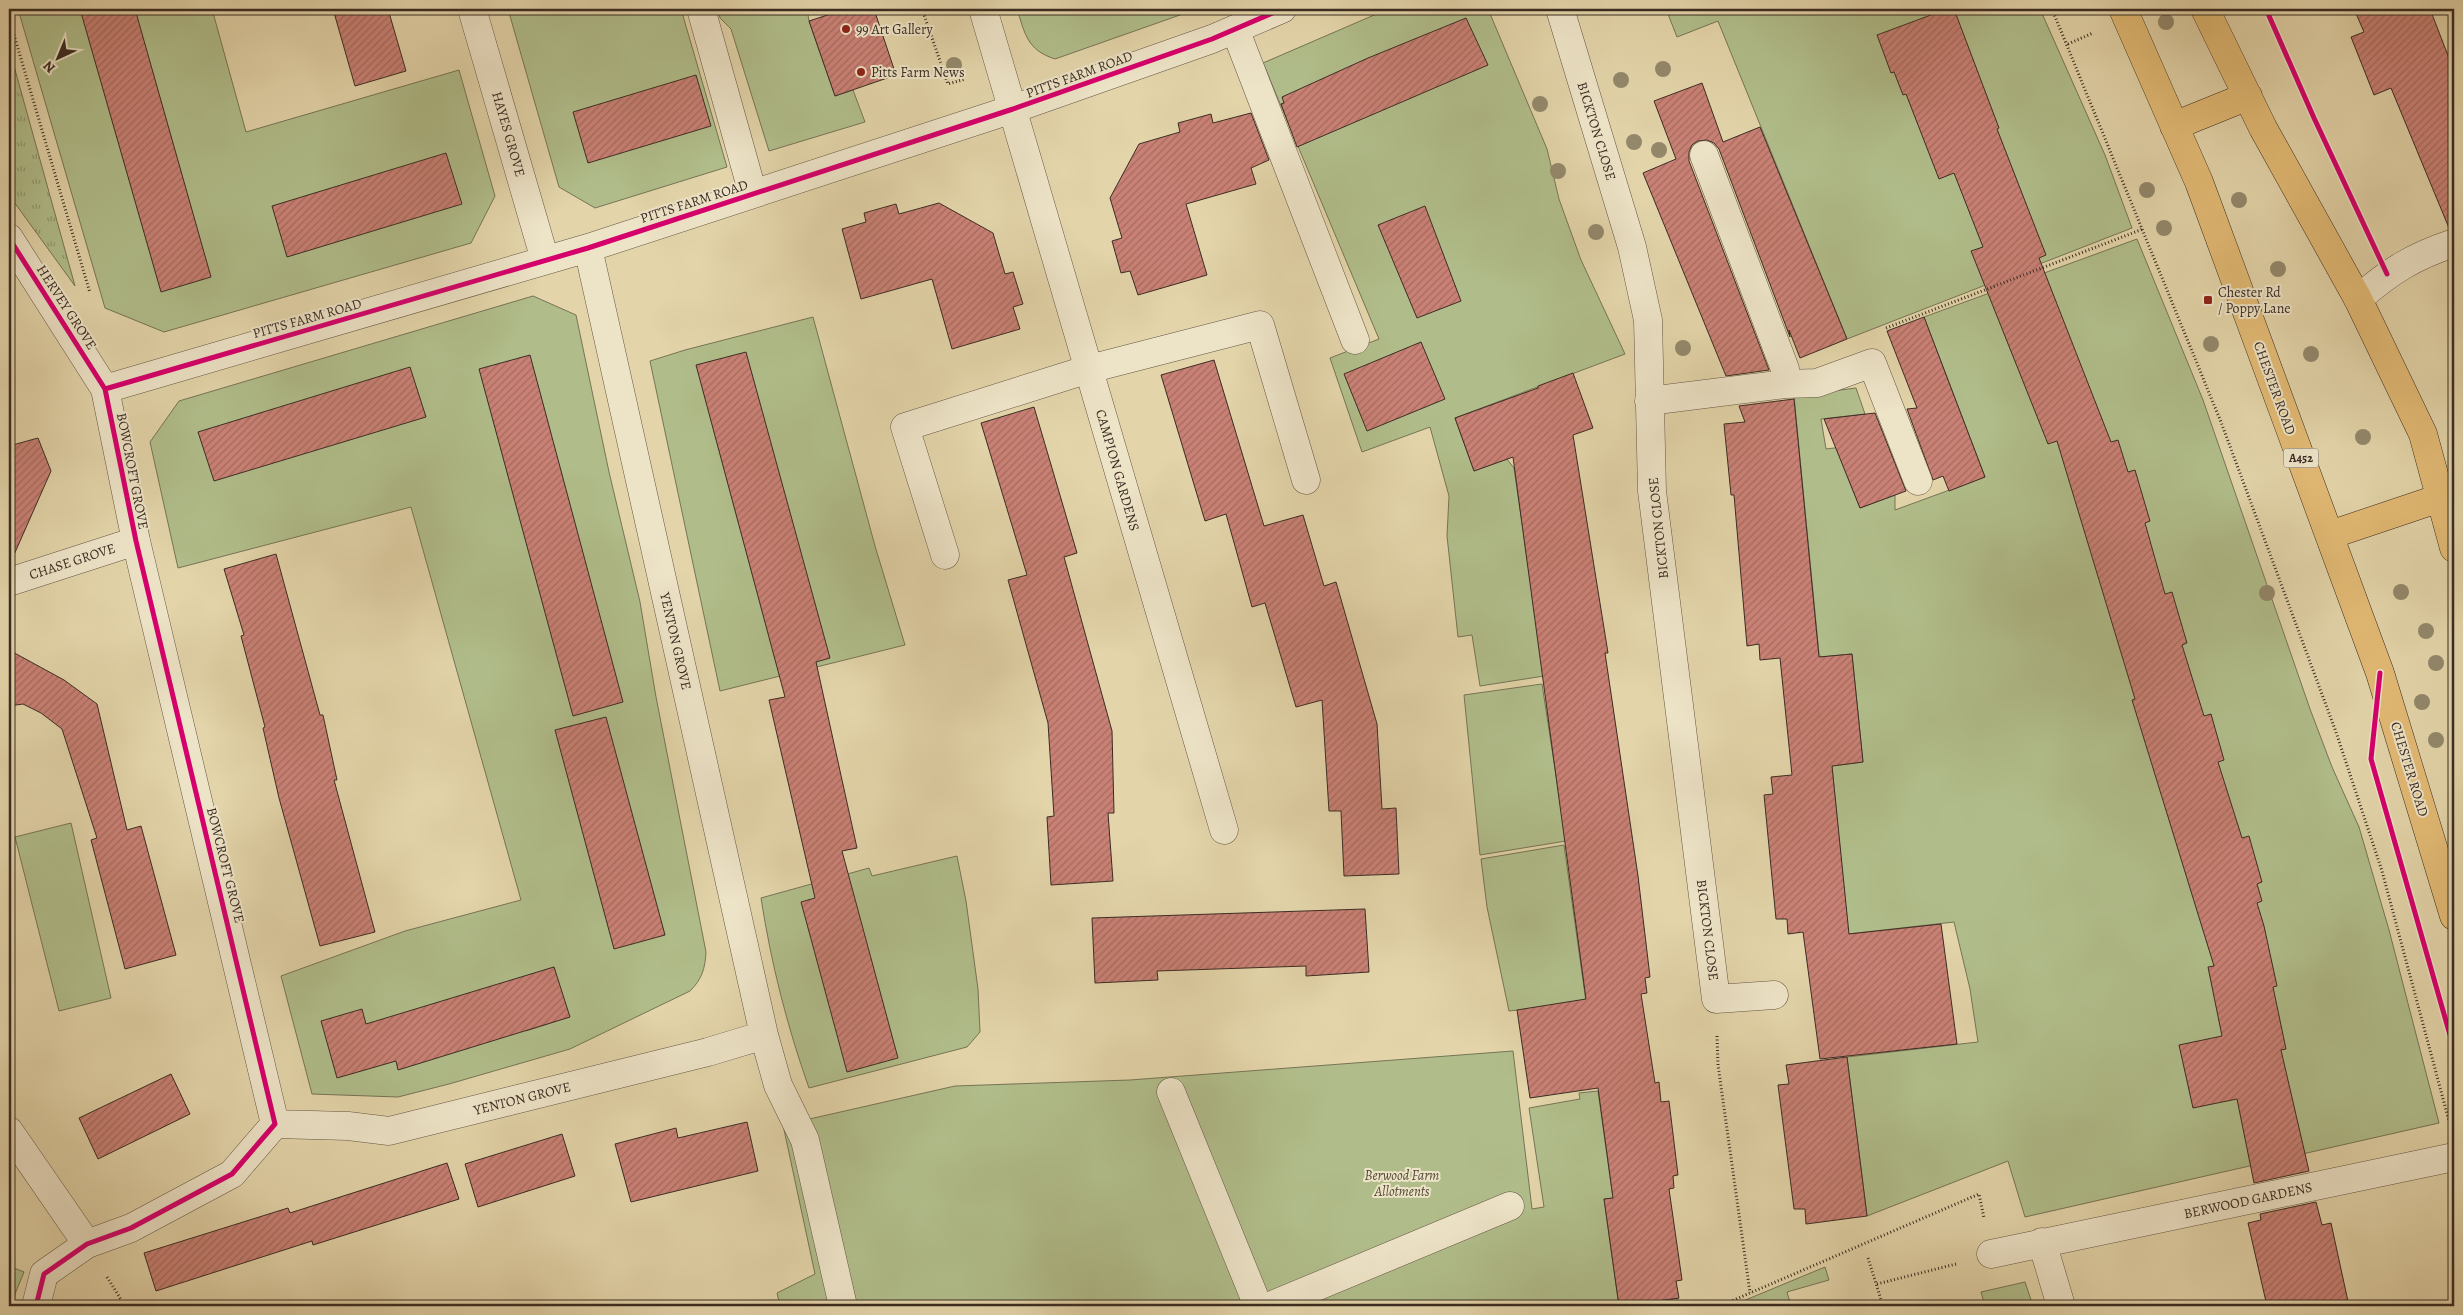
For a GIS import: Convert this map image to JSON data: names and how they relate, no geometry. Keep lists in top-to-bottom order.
{
  "streets": {
    "highway": ["CHESTER ROAD", "A452"],
    "street": [
      "PITTS FARM ROAD",
      "BICKTON CLOSE",
      "HAYES GROVE",
      "HERVEY GROVE",
      "CAMPION GARDENS",
      "BOWCROFT GROVE",
      "CHASE GROVE",
      "YENTON GROVE",
      "BERWOOD GARDENS"
    ]
  },
  "crossings": [
    ["PITTS FARM ROAD", "HAYES GROVE"],
    ["PITTS FARM ROAD", "HERVEY GROVE"],
    ["PITTS FARM ROAD", "CAMPION GARDENS"],
    ["PITTS FARM ROAD", "BOWCROFT GROVE"],
    ["PITTS FARM ROAD", "YENTON GROVE"],
    ["HERVEY GROVE", "BOWCROFT GROVE"],
    ["BOWCROFT GROVE", "CHASE GROVE"],
    ["BOWCROFT GROVE", "YENTON GROVE"]
  ],
  "parks": ["Berwood Farm Allotments"],
  "places": {
    "other": ["99 Art Gallery", "Pitts Farm News"],
    "transit": ["Chester Rd / Poppy Lane"]
  },
  "north": "bottom left"
}
